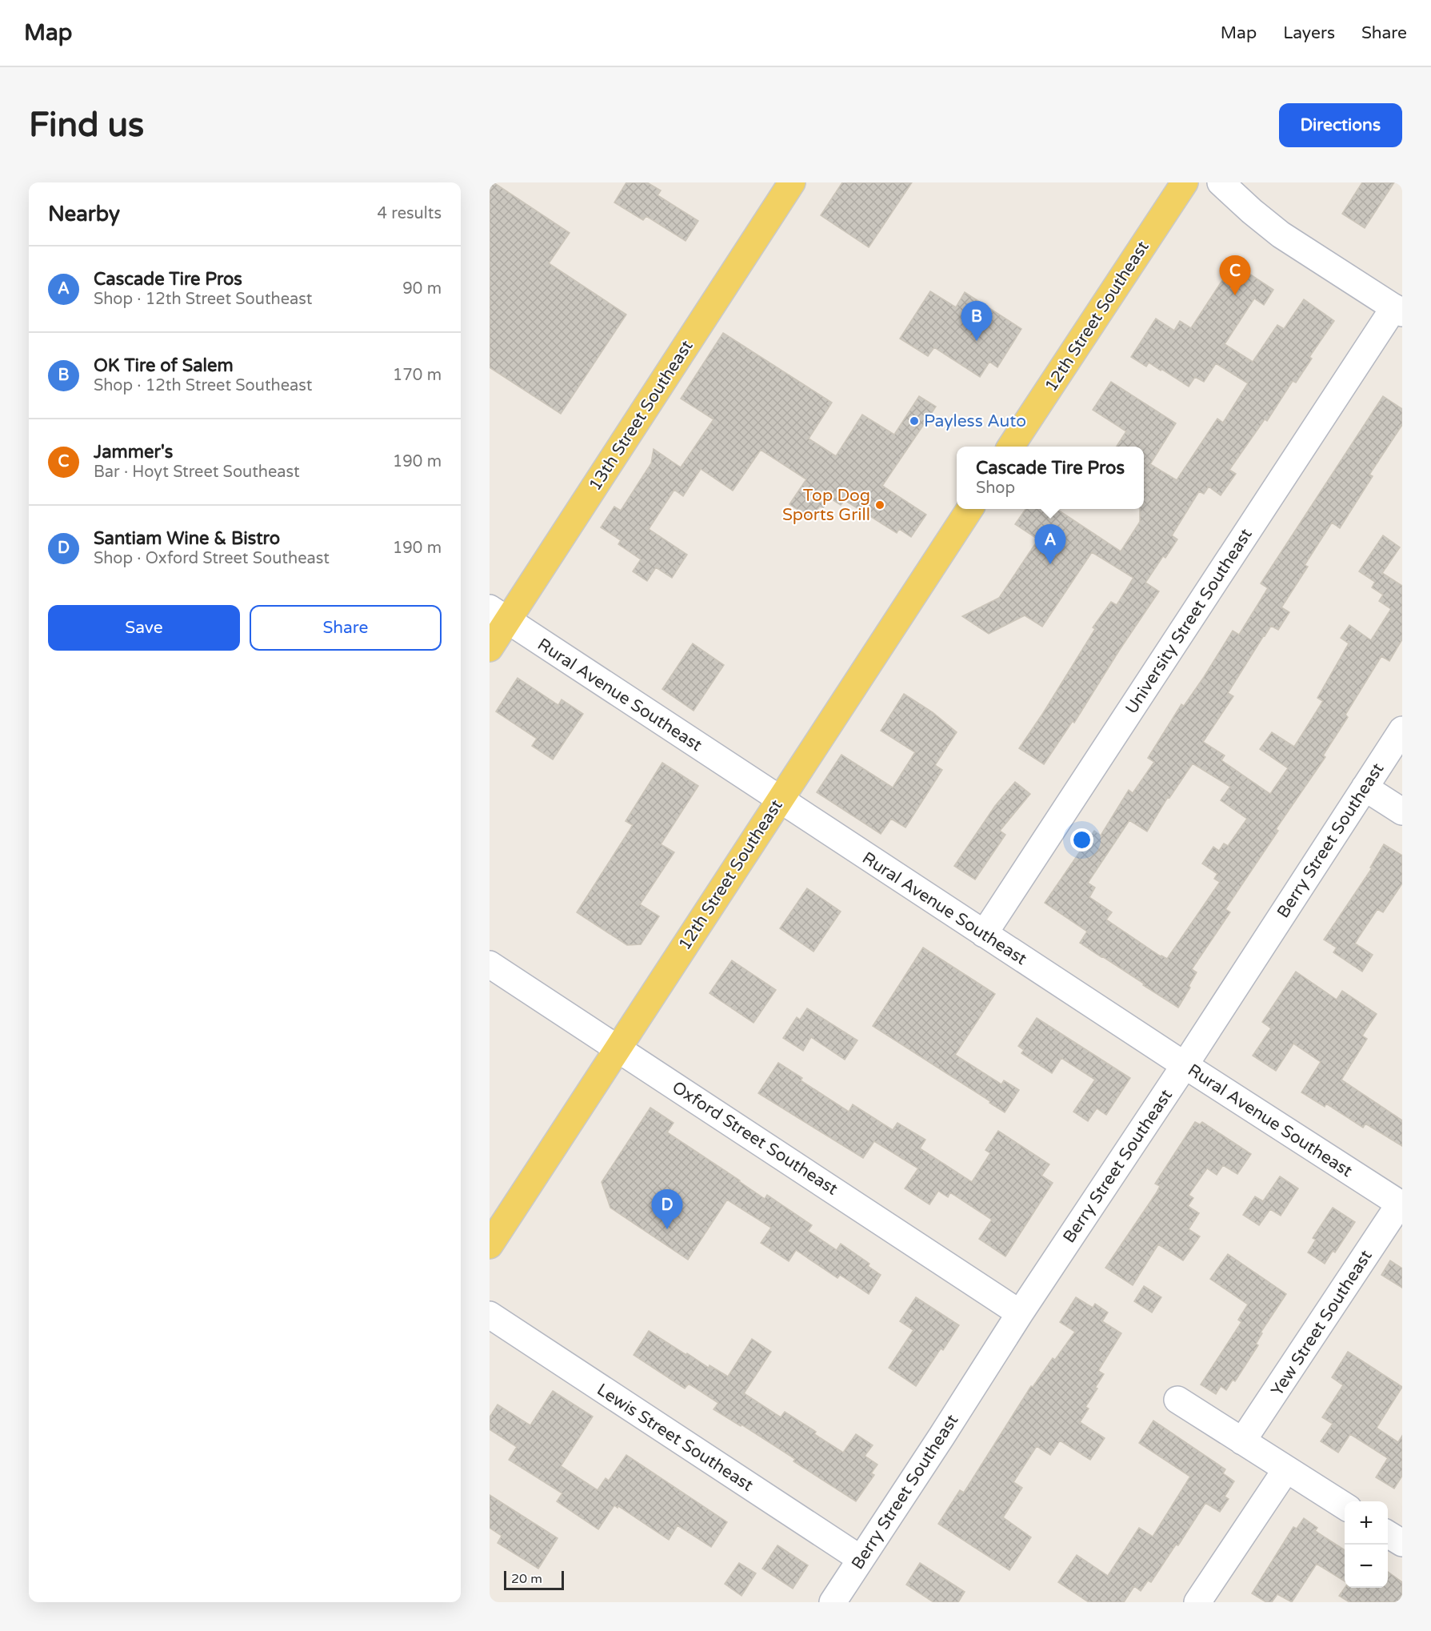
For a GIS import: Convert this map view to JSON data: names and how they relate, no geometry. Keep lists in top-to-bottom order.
{
  "streets": {
    "main road": ["12th Street Southeast", "13th Street Southeast"],
    "street": [
      "University Street Southeast",
      "Rural Avenue Southeast",
      "Berry Street Southeast",
      "Oxford Street Southeast",
      "Yew Street Southeast",
      "Lewis Street Southeast"
    ]
  },
  "crossings": [
    ["12th Street Southeast", "Rural Avenue Southeast"],
    ["12th Street Southeast", "Oxford Street Southeast"],
    ["13th Street Southeast", "Rural Avenue Southeast"],
    ["University Street Southeast", "Rural Avenue Southeast"],
    ["Rural Avenue Southeast", "Berry Street Southeast"],
    ["Rural Avenue Southeast", "Yew Street Southeast"],
    ["Berry Street Southeast", "Oxford Street Southeast"],
    ["Berry Street Southeast", "Lewis Street Southeast"]
  ],
  "places": ["Payless Auto", "Top Dog Sports Grill"],
  "scale_bar": "20 m",
  "page": {
    "header": "Map",
    "nav": ["Map", "Layers", "Share"],
    "buttons": [
      "Directions",
      ["Save", "Share"]
    ],
    "title": "Find us",
    "heading": ["Nearby", "4 results"],
    "list": [
      {
        "mark": "A",
        "name": "Cascade Tire Pros",
        "note": "Shop · 12th Street Southeast",
        "value": "90 m"
      },
      {
        "mark": "B",
        "name": "OK Tire of Salem",
        "note": "Shop · 12th Street Southeast",
        "value": "170 m"
      },
      {
        "mark": "C",
        "name": "Jammer's",
        "note": "Bar · Hoyt Street Southeast",
        "value": "190 m"
      },
      {
        "mark": "D",
        "name": "Santiam Wine & Bistro",
        "note": "Shop · Oxford Street Southeast",
        "value": "190 m"
      }
    ],
    "pins": [
      "C",
      "B",
      "A",
      "D"
    ],
    "popup": ["Cascade Tire Pros", "Shop"],
    "map_buttons": ["+", "−"],
    "scale": "20 m"
  }
}
